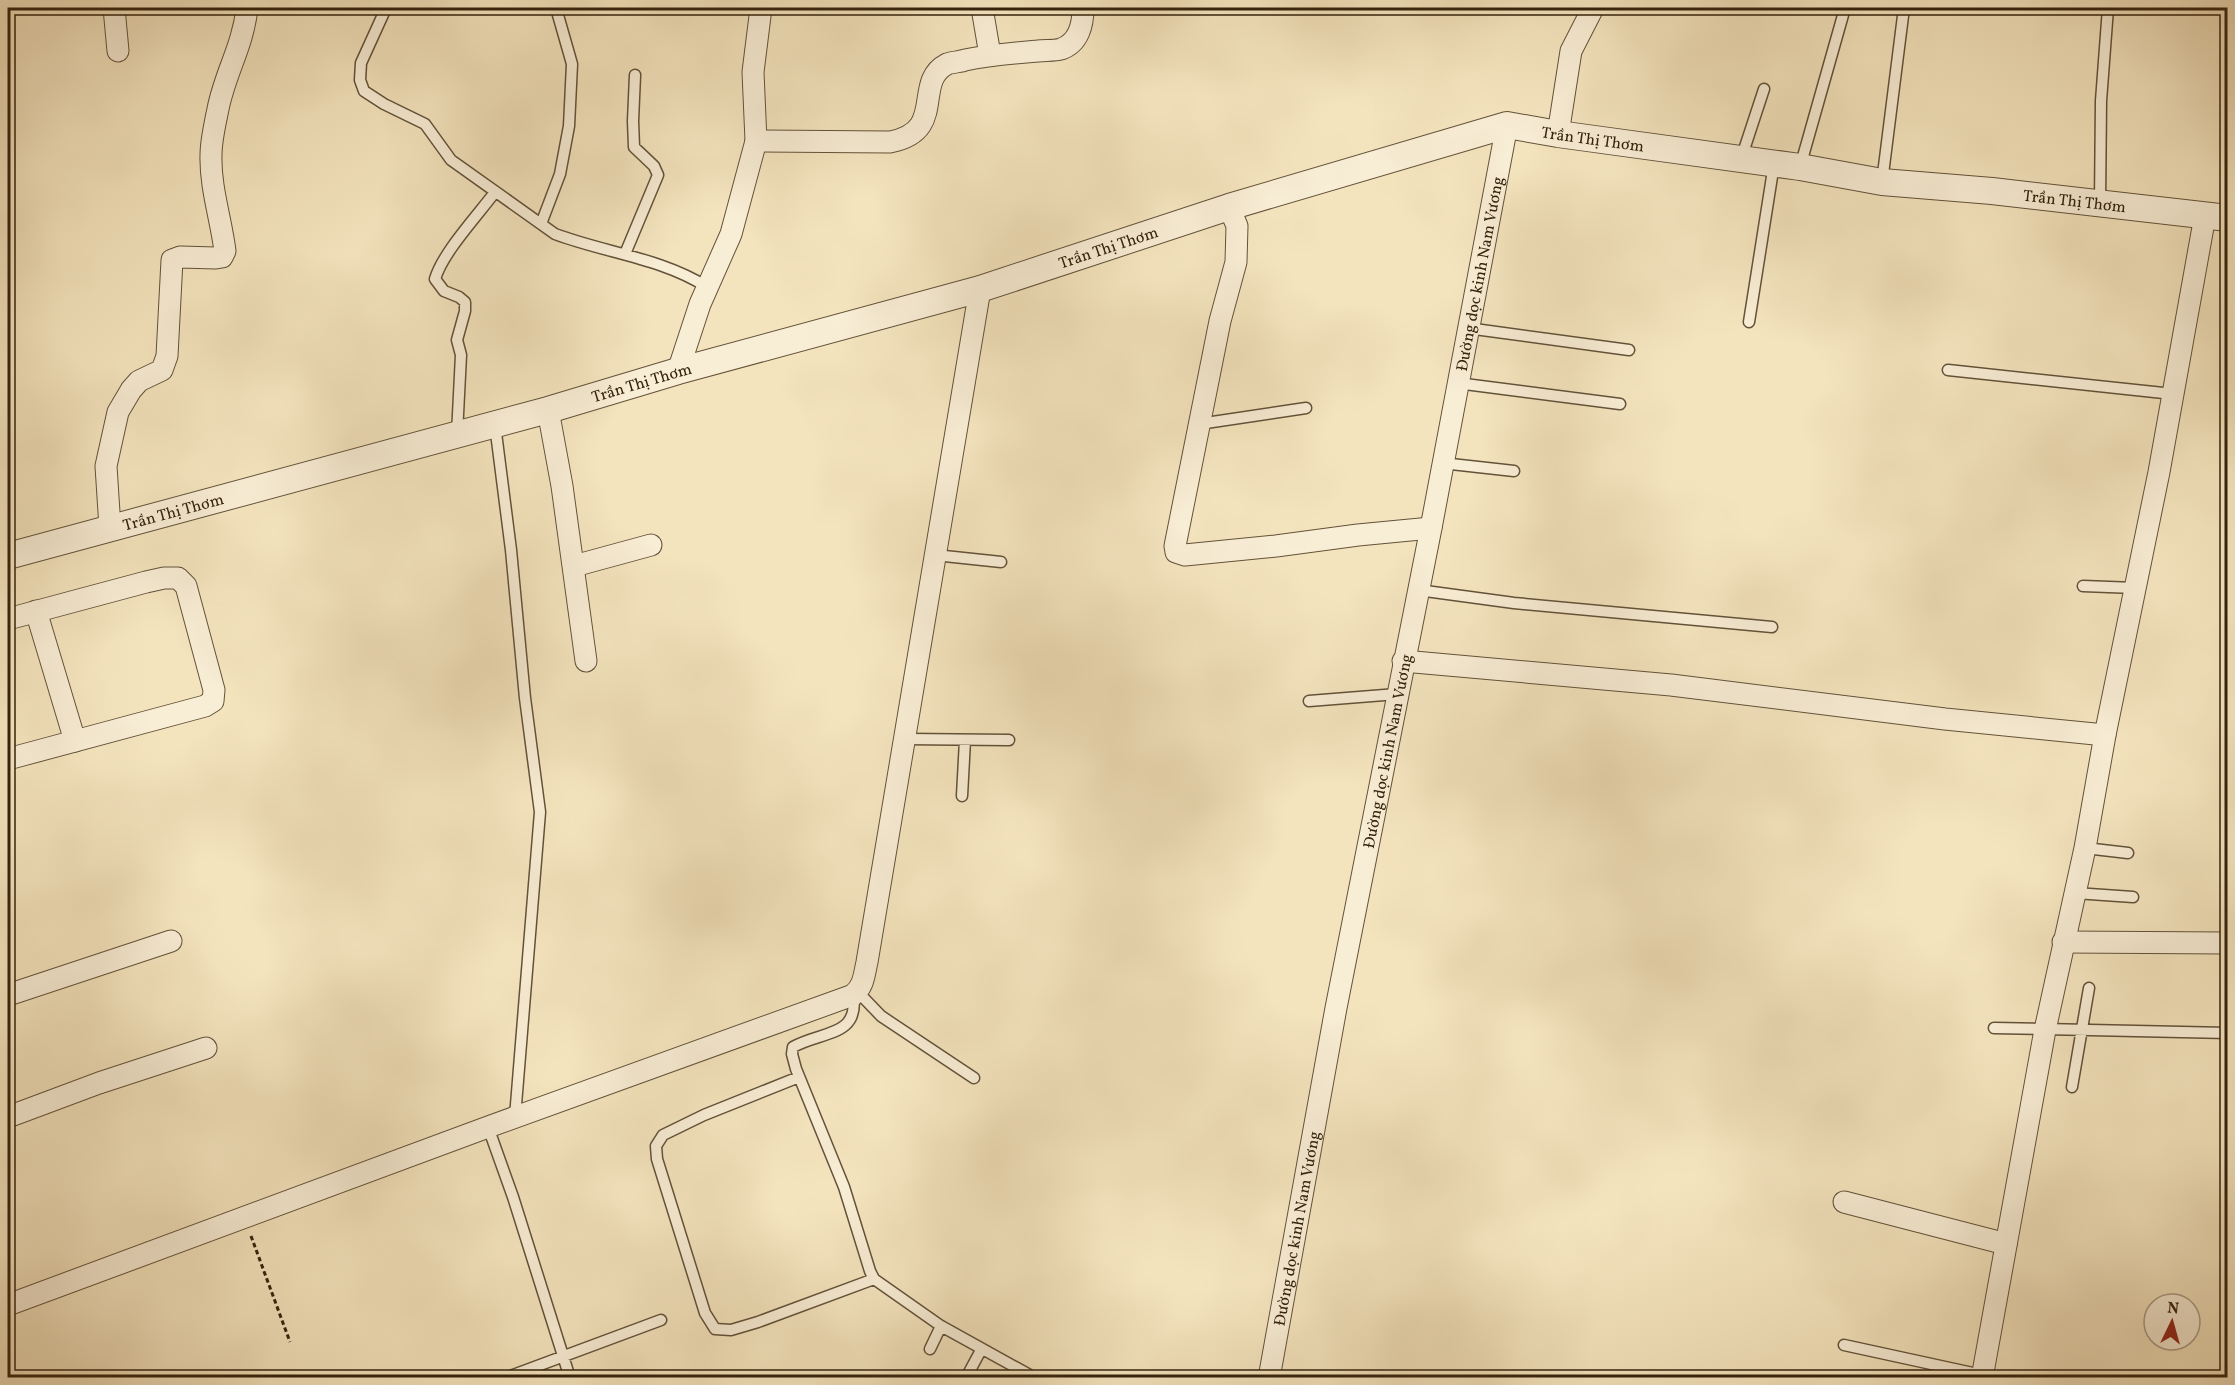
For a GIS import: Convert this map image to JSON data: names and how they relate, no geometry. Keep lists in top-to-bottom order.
{
  "streets": {
    "street": ["Trần Thị Thơm", "Đường dọc kinh Nam Vương"]
  },
  "crossings": [
    ["Trần Thị Thơm", "Đường dọc kinh Nam Vương"]
  ],
  "north": "top"
}
